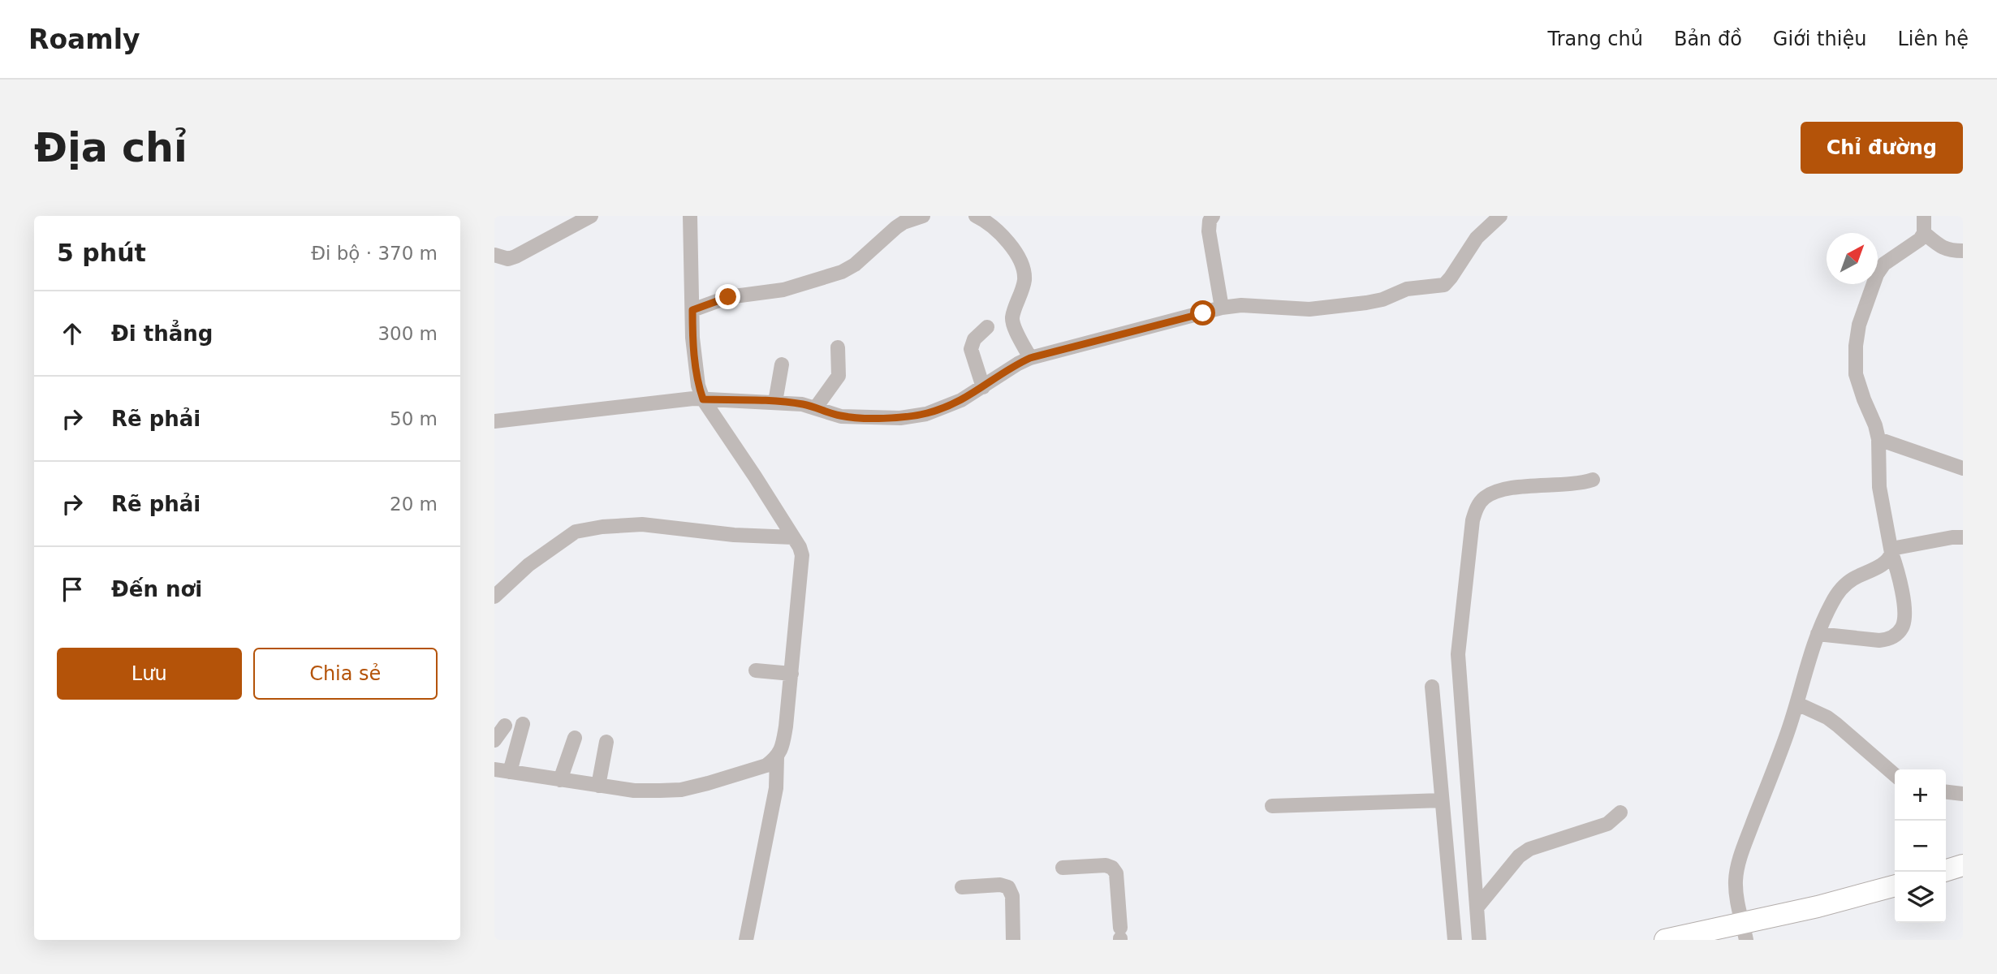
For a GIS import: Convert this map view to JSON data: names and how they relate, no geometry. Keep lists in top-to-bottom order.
{
  "north": "top right",
  "page": {
    "header": "Roamly",
    "nav": [
      "Trang chủ",
      "Bản đồ",
      "Giới thiệu",
      "Liên hệ"
    ],
    "buttons": [
      "Chỉ đường",
      ["Lưu", "Chia sẻ"]
    ],
    "title": "Địa chỉ",
    "heading": ["5 phút", "Đi bộ · 370 m"],
    "list": [
      ["Đi thẳng", "300 m"],
      ["Rẽ phải", "50 m"],
      ["Rẽ phải", "20 m"],
      "Đến nơi"
    ],
    "map_buttons": ["+", "−"]
  }
}
